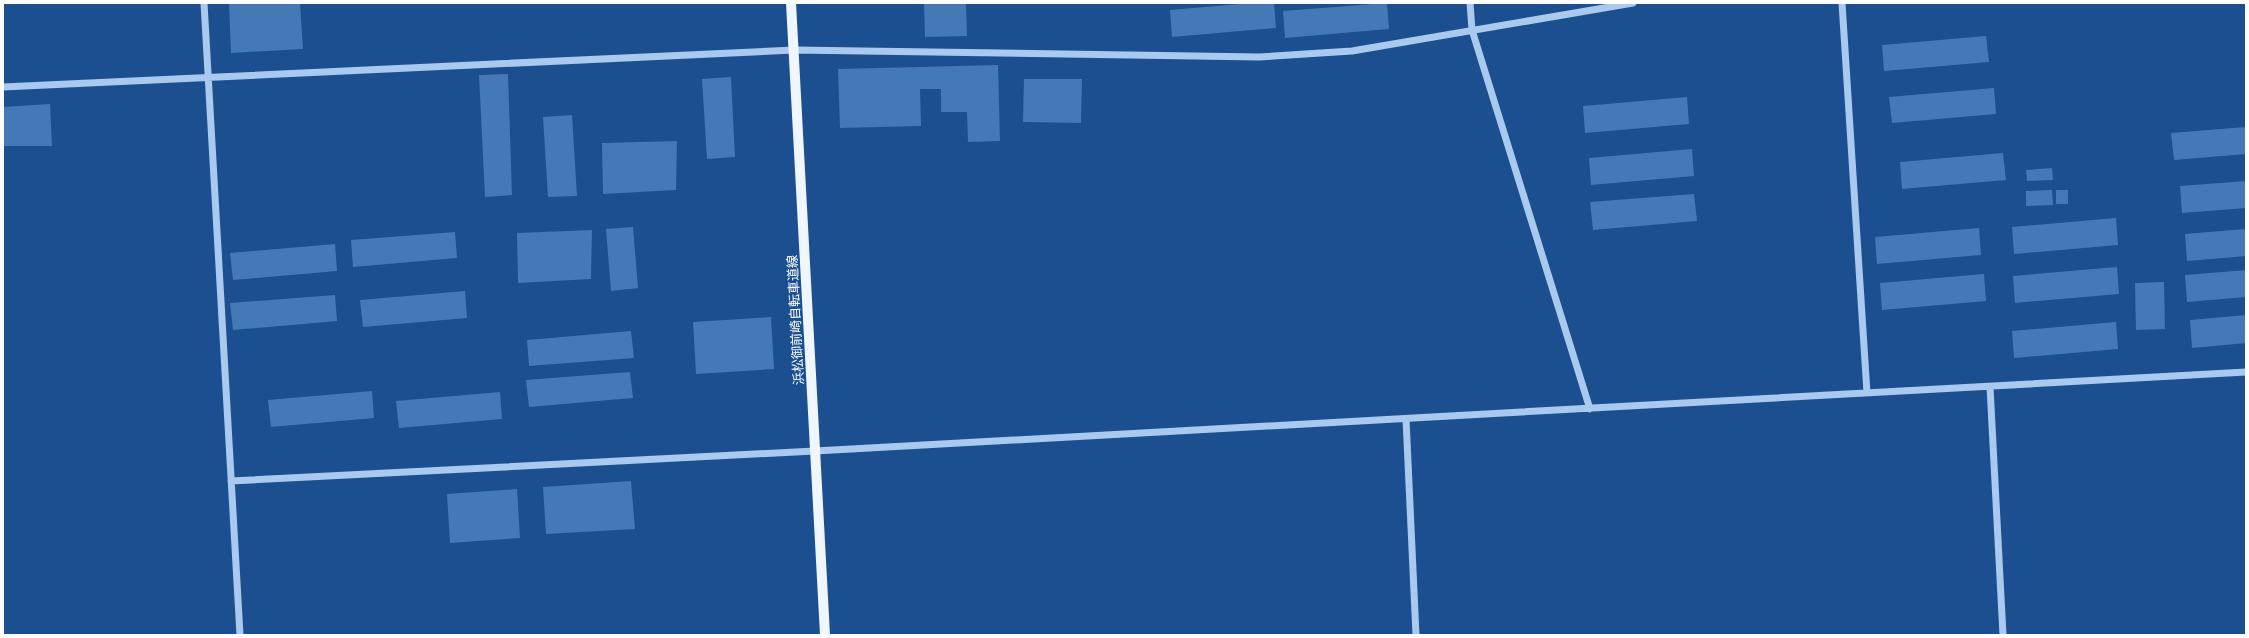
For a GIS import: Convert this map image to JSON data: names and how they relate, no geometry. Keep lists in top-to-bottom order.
{
  "streets": {
    "main road": ["浜松御前崎自転車道線"]
  }
}
